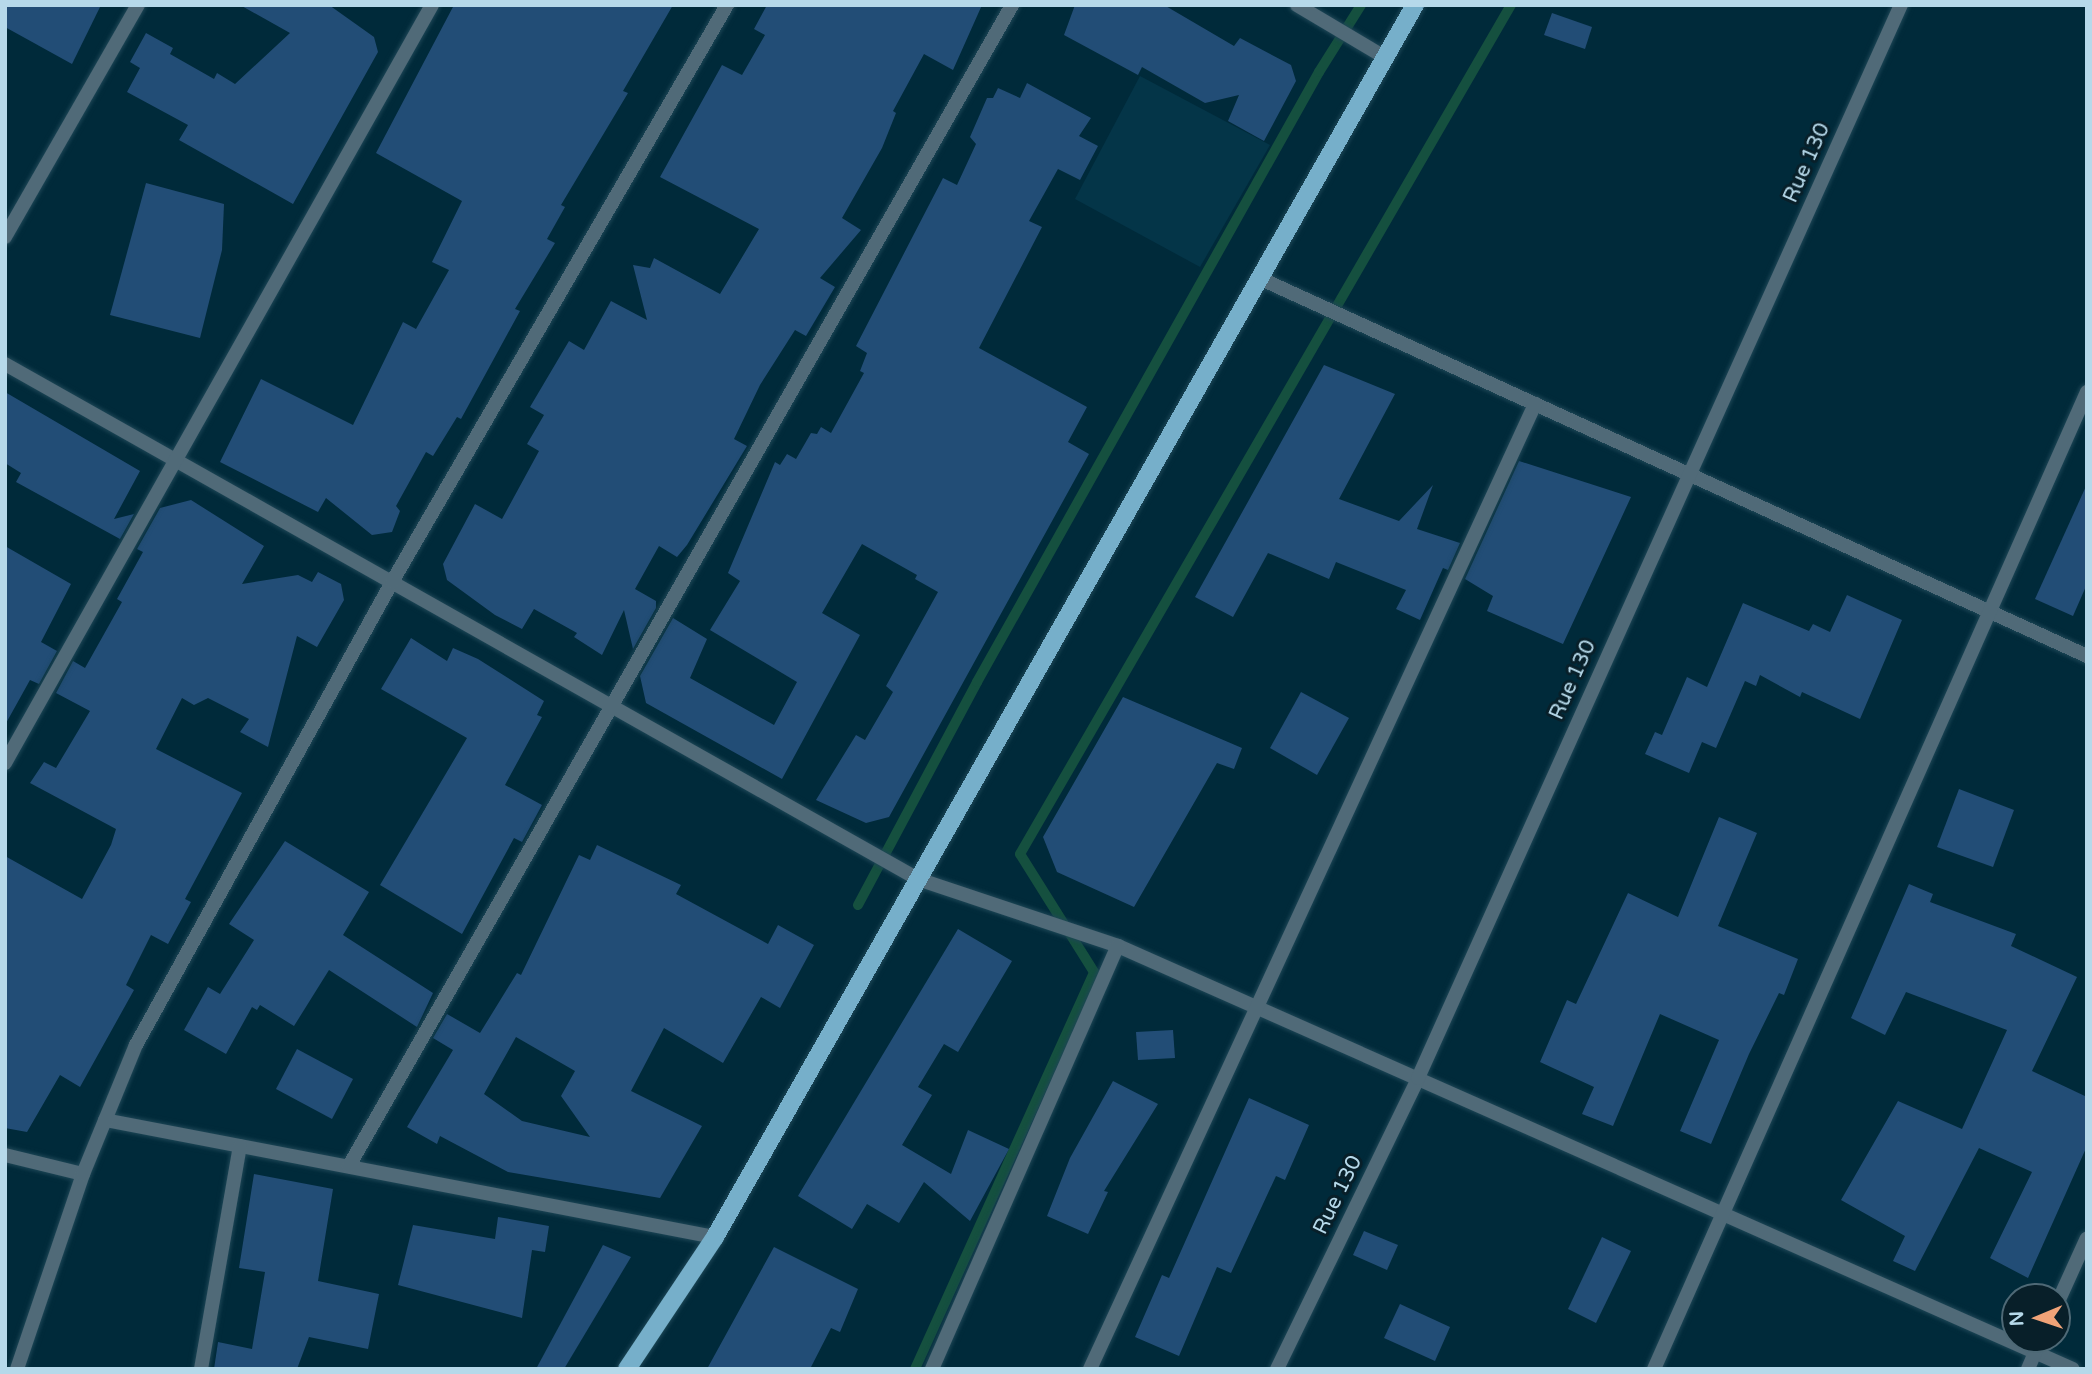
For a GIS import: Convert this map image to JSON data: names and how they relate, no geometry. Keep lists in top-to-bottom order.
{
  "streets": {
    "street": ["Rue 130"]
  },
  "north": "left"
}
